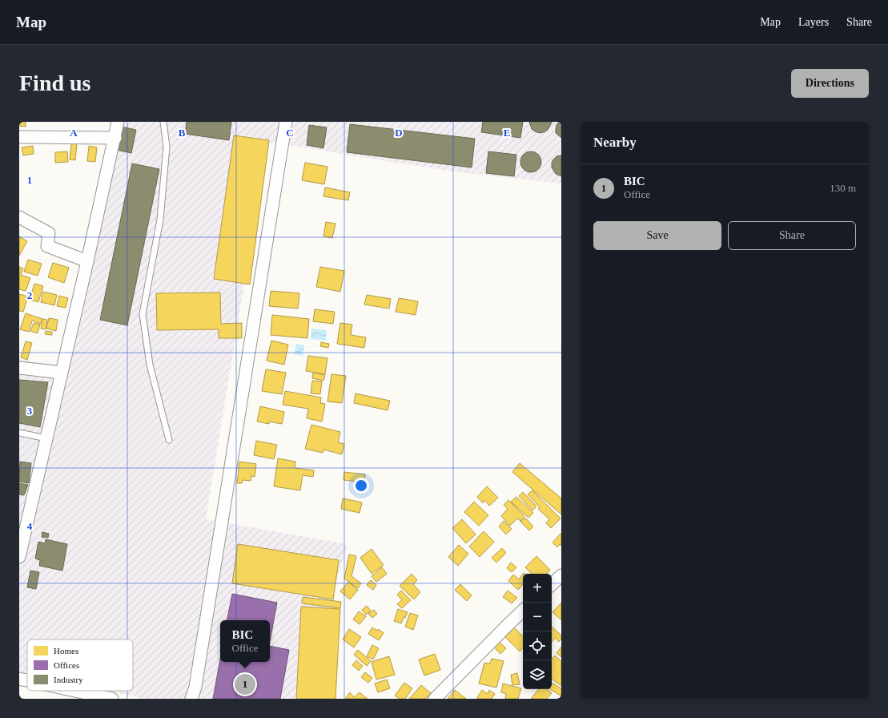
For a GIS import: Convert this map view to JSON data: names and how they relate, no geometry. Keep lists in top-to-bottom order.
{
  "legend": ["Homes", "Offices", "Industry"],
  "page": {
    "header": "Map",
    "nav": ["Map", "Layers", "Share"],
    "buttons": [
      "Directions",
      ["Save", "Share"]
    ],
    "title": "Find us",
    "heading": "Nearby",
    "list": [
      {
        "mark": "1",
        "name": "BIC",
        "note": "Office",
        "value": "130 m"
      }
    ],
    "map_buttons": ["+", "−"],
    "popup": ["BIC", "Office"],
    "pins": "1"
  },
  "grid": {
    "columns": [
      "A",
      "B",
      "C",
      "D",
      "E"
    ],
    "rows": [
      "1",
      "2",
      "3",
      "4"
    ]
  }
}
